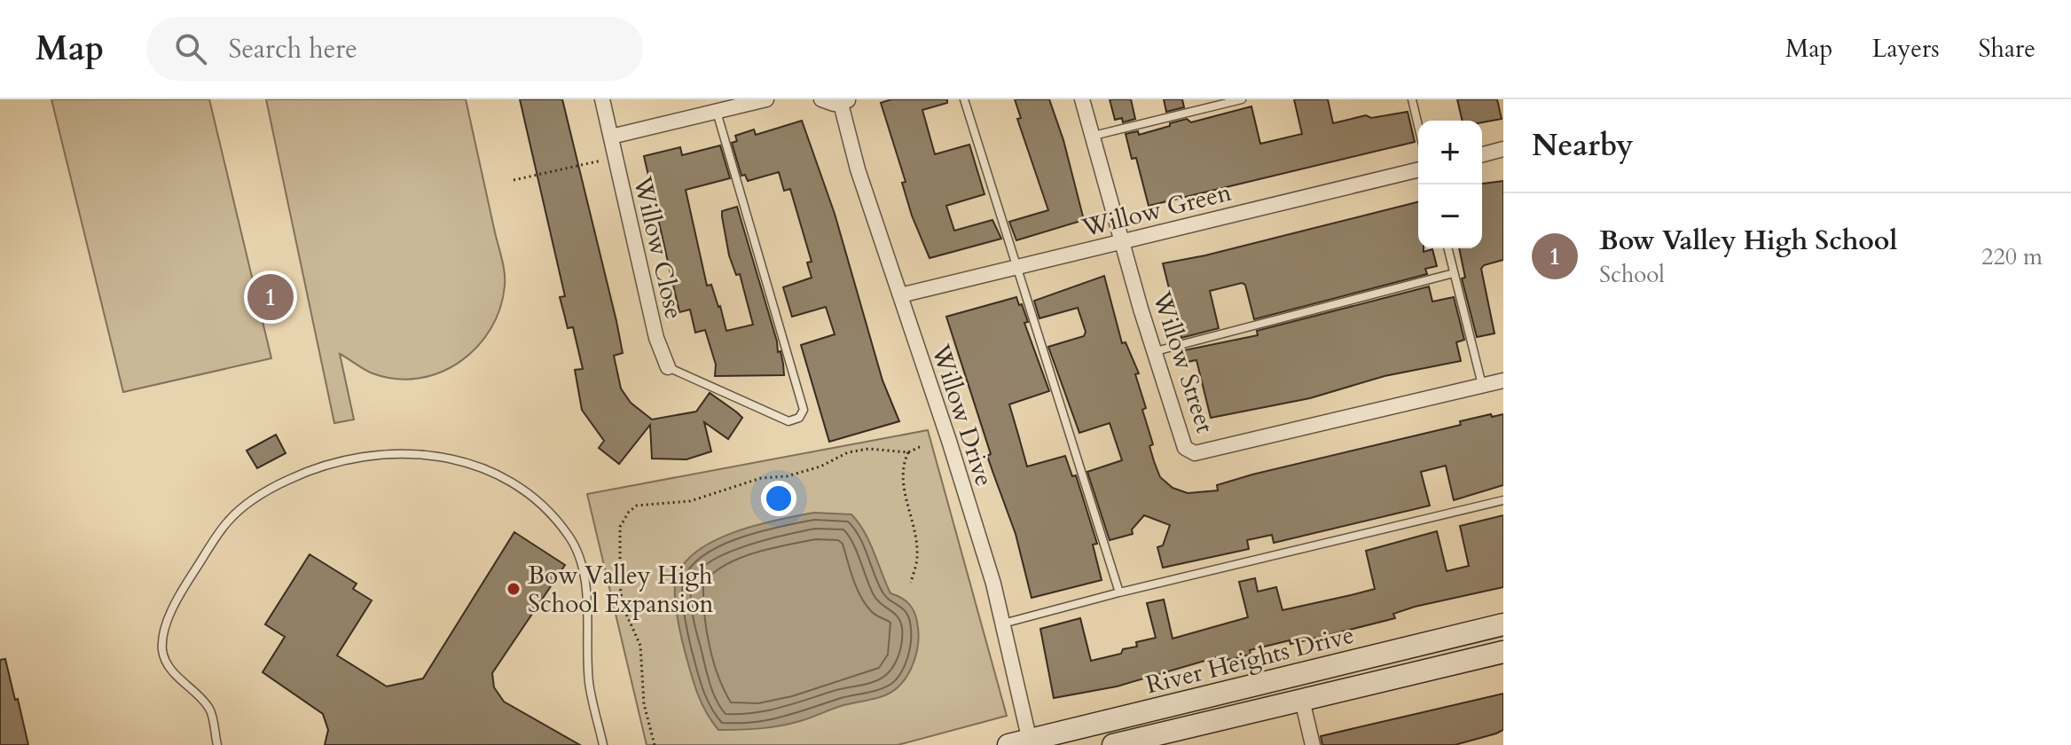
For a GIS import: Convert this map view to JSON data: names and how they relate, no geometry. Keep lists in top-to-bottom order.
{
  "streets": {
    "street": [
      "Willow Green",
      "Willow Close",
      "Willow Street",
      "Willow Drive",
      "River Heights Drive"
    ]
  },
  "crossings": [
    ["Willow Green", "Willow Street"],
    ["Willow Green", "Willow Drive"],
    ["Willow Drive", "River Heights Drive"]
  ],
  "places": ["Bow Valley High School Expansion"],
  "page": {
    "header": "Map",
    "search": "Search here",
    "nav": ["Map", "Layers", "Share"],
    "heading": "Nearby",
    "map_buttons": ["+", "−"],
    "list": [
      {
        "mark": "1",
        "name": "Bow Valley High School",
        "note": "School",
        "value": "220 m"
      }
    ],
    "pins": "1"
  }
}
